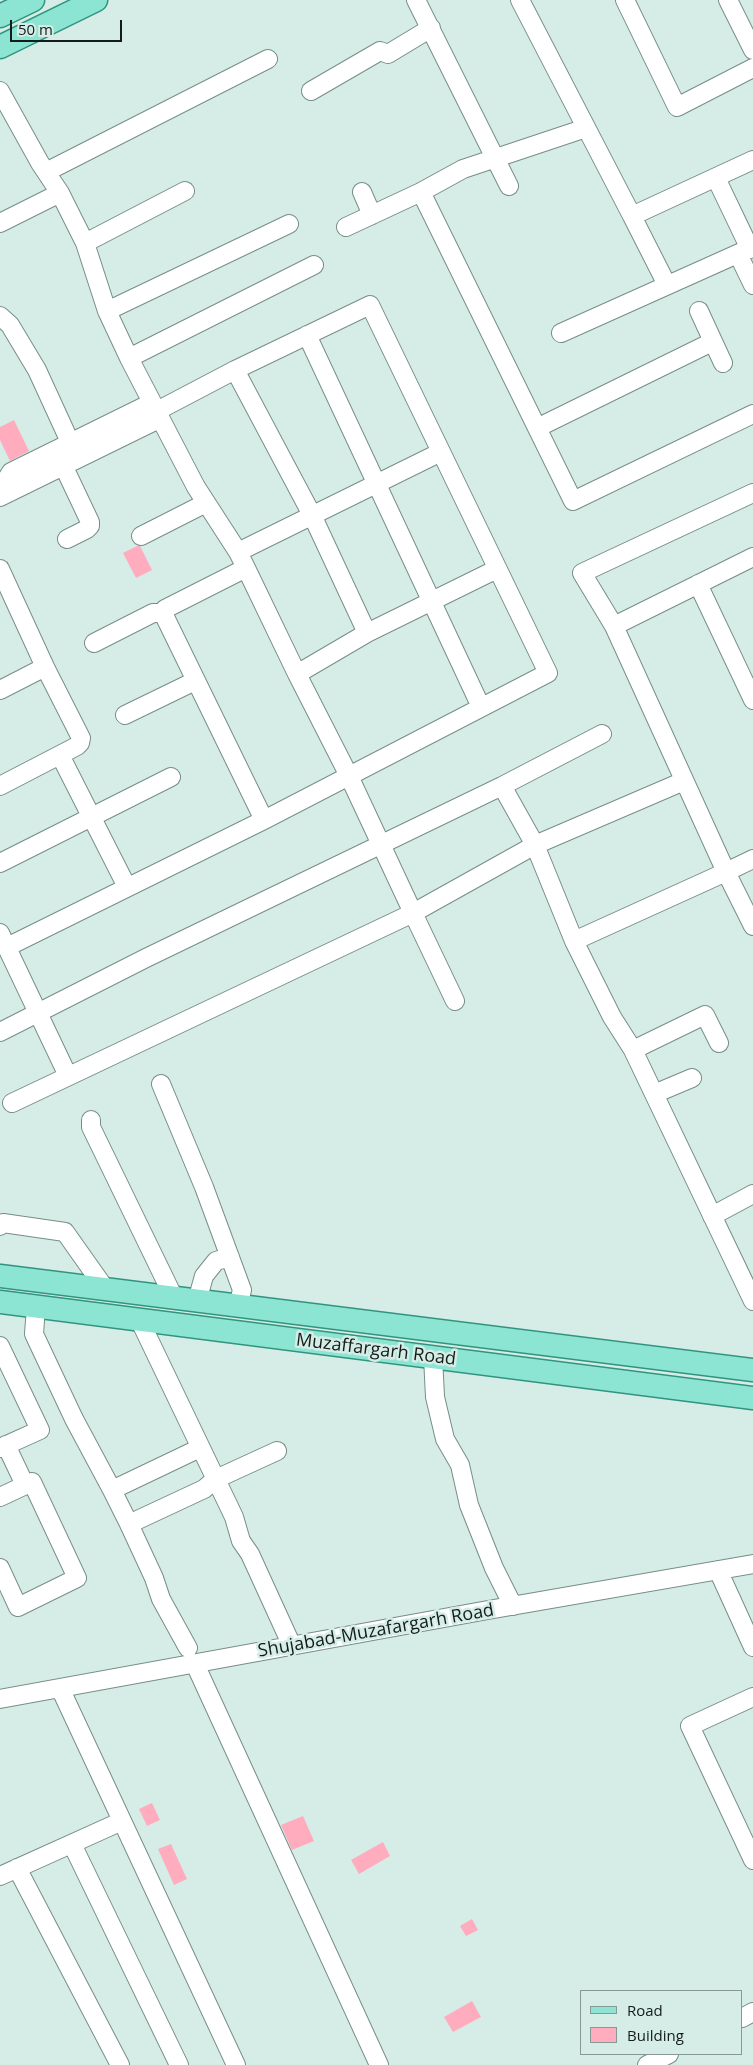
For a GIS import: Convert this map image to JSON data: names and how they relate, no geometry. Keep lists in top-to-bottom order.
{
  "streets": {
    "main road": ["Muzaffargarh Road"],
    "street": ["Shujabad-Muzafargarh Road"]
  },
  "legend": ["Road", "Building"],
  "scale_bar": "50 m"
}
